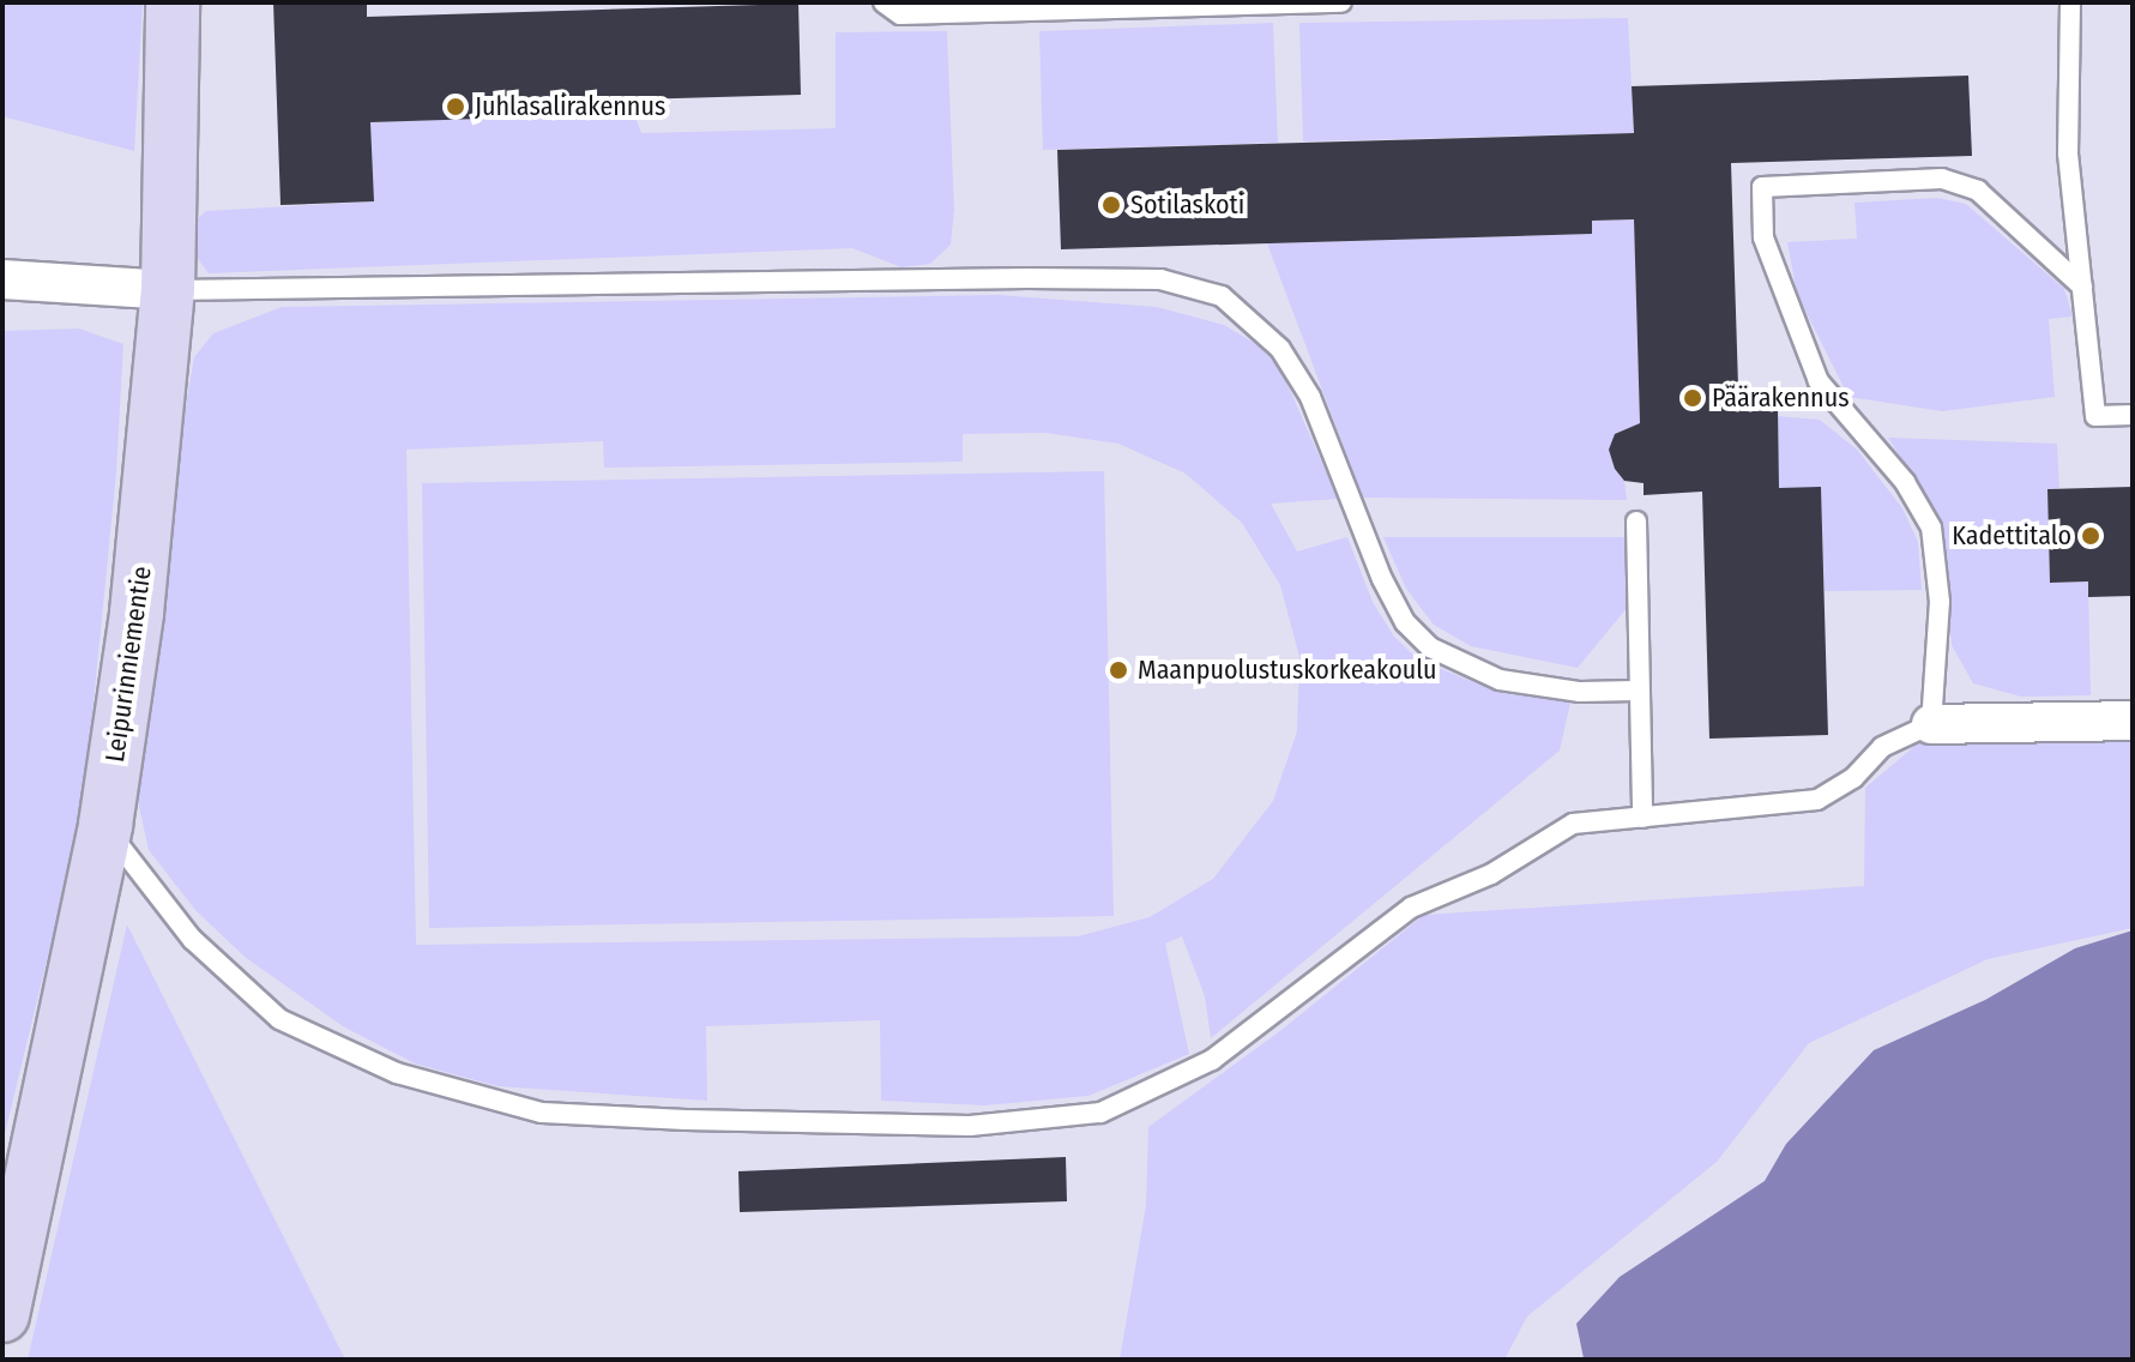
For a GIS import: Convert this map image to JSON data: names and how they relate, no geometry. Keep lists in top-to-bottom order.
{
  "streets": {
    "street": ["Leipurinniementie"]
  },
  "places": [
    "Juhlasalirakennus",
    "Sotilaskoti",
    "Päärakennus",
    "Kadettitalo",
    "Maanpuolustuskorkeakoulu"
  ]
}
